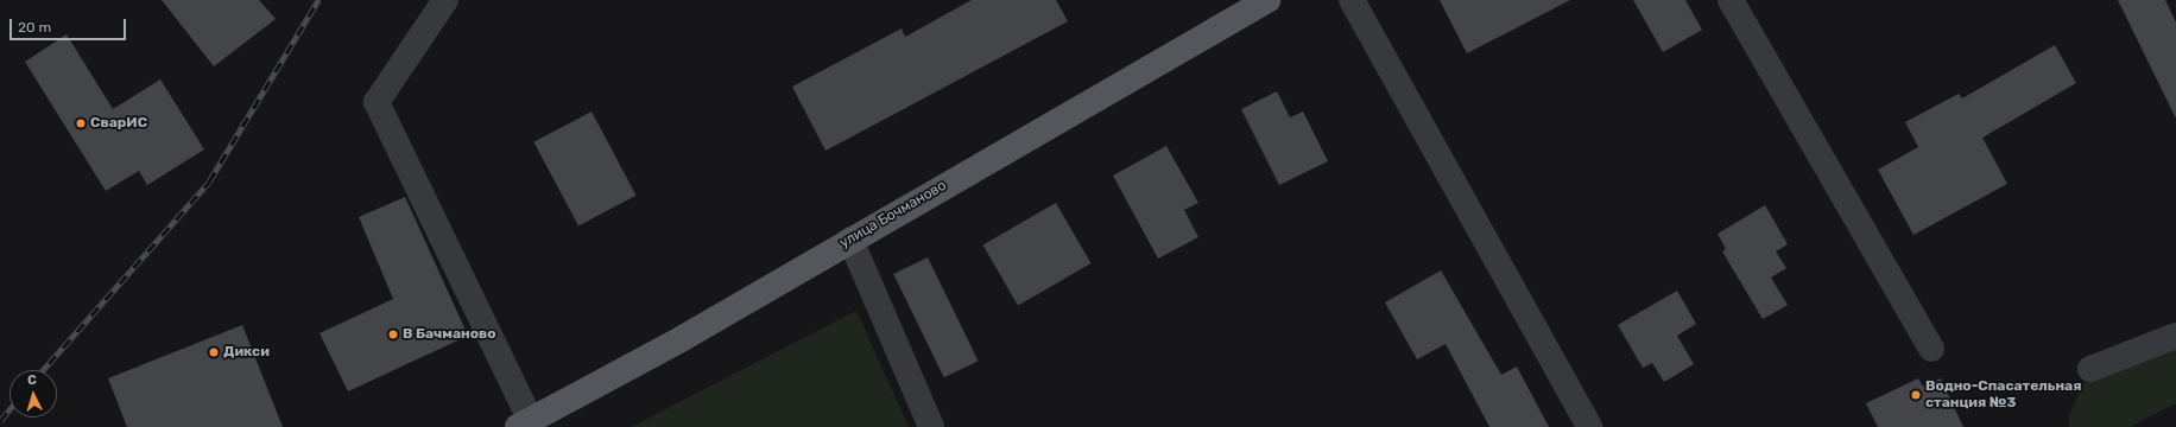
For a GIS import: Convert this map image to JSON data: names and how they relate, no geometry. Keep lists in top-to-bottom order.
{
  "streets": {
    "main road": ["улица Бочманово"]
  },
  "places": [
    "СварИС",
    "В Бачманово",
    "Дикси",
    "Водно-Спасательная станция №3"
  ],
  "scale_bar": "20 m",
  "north": "top"
}
